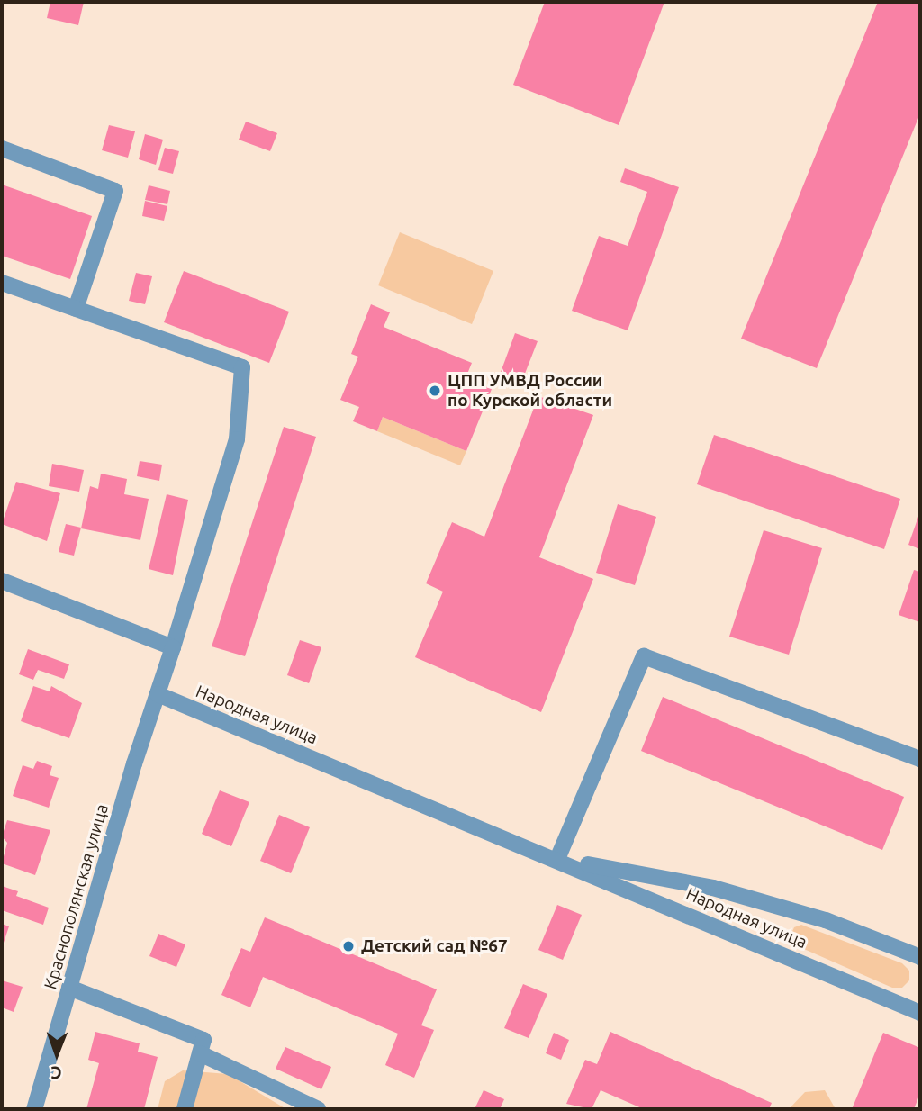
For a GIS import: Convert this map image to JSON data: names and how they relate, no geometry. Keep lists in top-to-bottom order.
{
  "streets": {
    "street": ["Народная улица", "Краснополянская улица"]
  },
  "crossings": [
    ["Народная улица", "Краснополянская улица"]
  ],
  "places": ["ЦПП УМВД России по Курской области", "Детский сад №67"],
  "north": "bottom"
}
